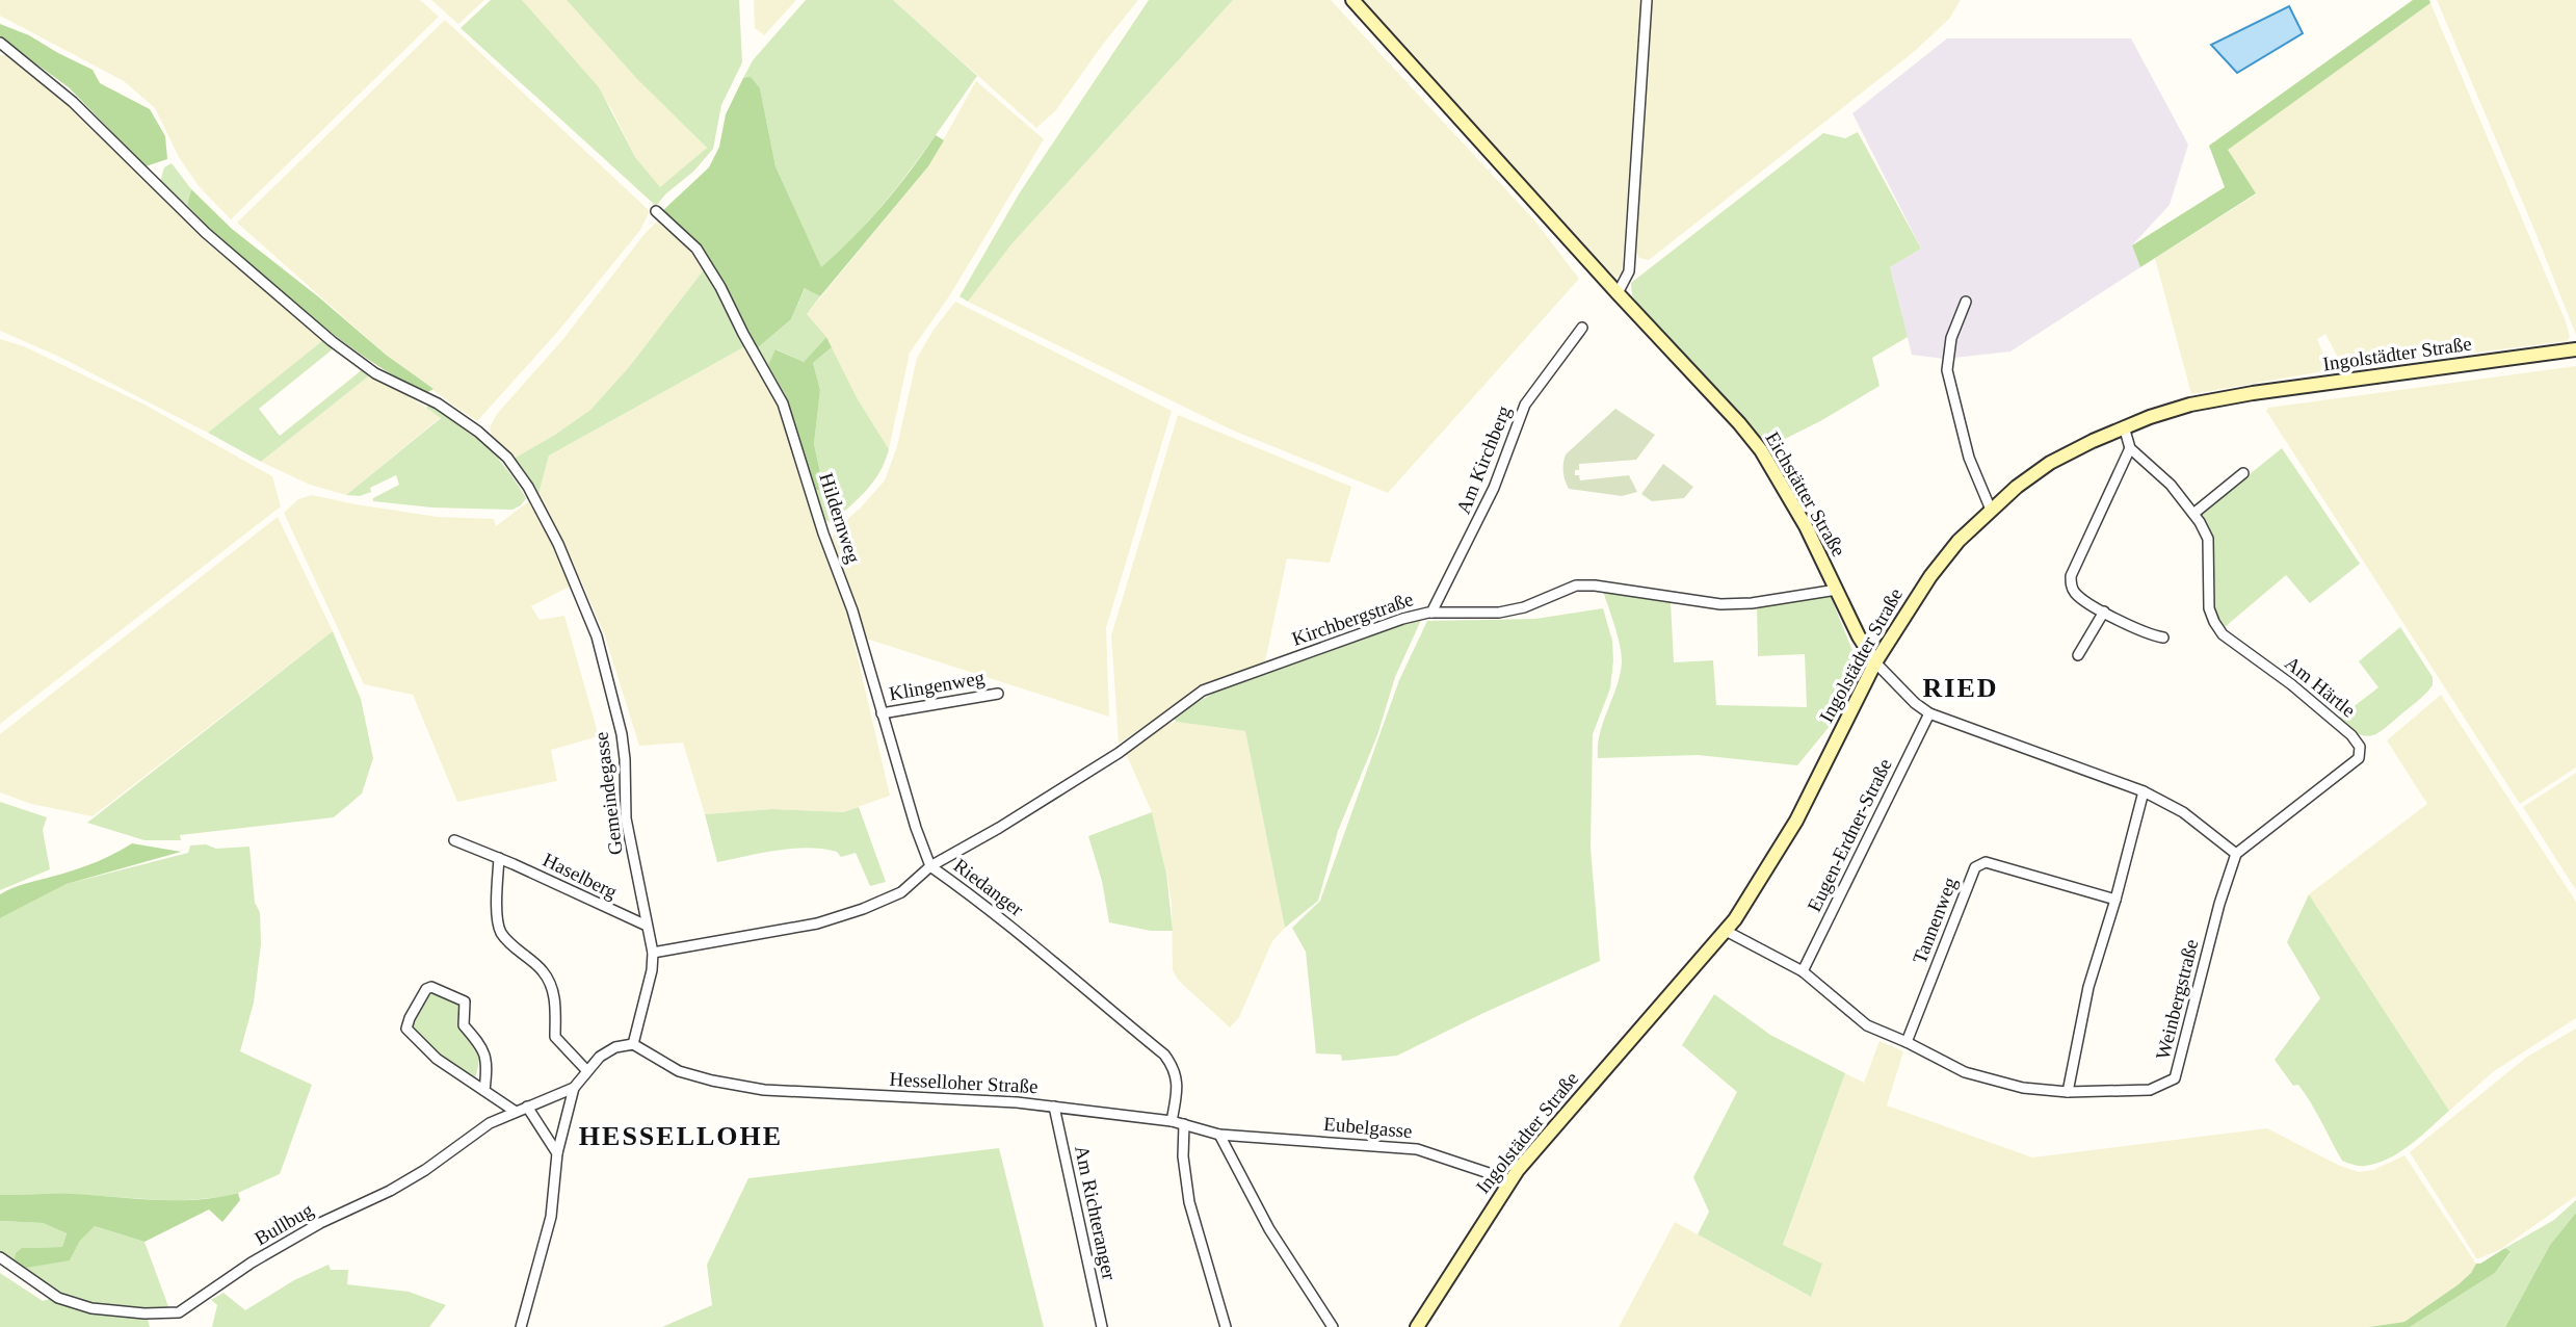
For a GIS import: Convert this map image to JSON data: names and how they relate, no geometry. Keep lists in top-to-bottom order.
{
  "streets": {
    "main road": ["Ingolstädter Straße", "Eichstätter Straße"],
    "street": [
      "Am Kirchberg",
      "Hildernweg",
      "Kirchbergstraße",
      "Klingenweg",
      "Am Härtle",
      "Gemeindegasse",
      "Eugen-Erdner-Straße",
      "Haselberg",
      "Riedanger",
      "Tannenweg",
      "Weinbergstraße",
      "Hesselloher Straße",
      "Eubelgasse",
      "Am Richteranger",
      "Bullbug"
    ]
  },
  "crossings": [
    ["Ingolstädter Straße", "Eichstätter Straße"],
    ["Ingolstädter Straße", "Weinbergstraße"],
    ["Ingolstädter Straße", "Eubelgasse"],
    ["Am Kirchberg", "Kirchbergstraße"],
    ["Eichstätter Straße", "Kirchbergstraße"],
    ["Hildernweg", "Kirchbergstraße"],
    ["Hildernweg", "Klingenweg"],
    ["Hildernweg", "Riedanger"],
    ["Kirchbergstraße", "Riedanger"],
    ["Am Härtle", "Weinbergstraße"],
    ["Gemeindegasse", "Haselberg"],
    ["Gemeindegasse", "Riedanger"],
    ["Gemeindegasse", "Hesselloher Straße"],
    ["Eugen-Erdner-Straße", "Weinbergstraße"],
    ["Riedanger", "Hesselloher Straße"],
    ["Tannenweg", "Weinbergstraße"],
    ["Hesselloher Straße", "Eubelgasse"],
    ["Hesselloher Straße", "Am Richteranger"]
  ],
  "districts": ["RIED", "HESSELLOHE"]
}
